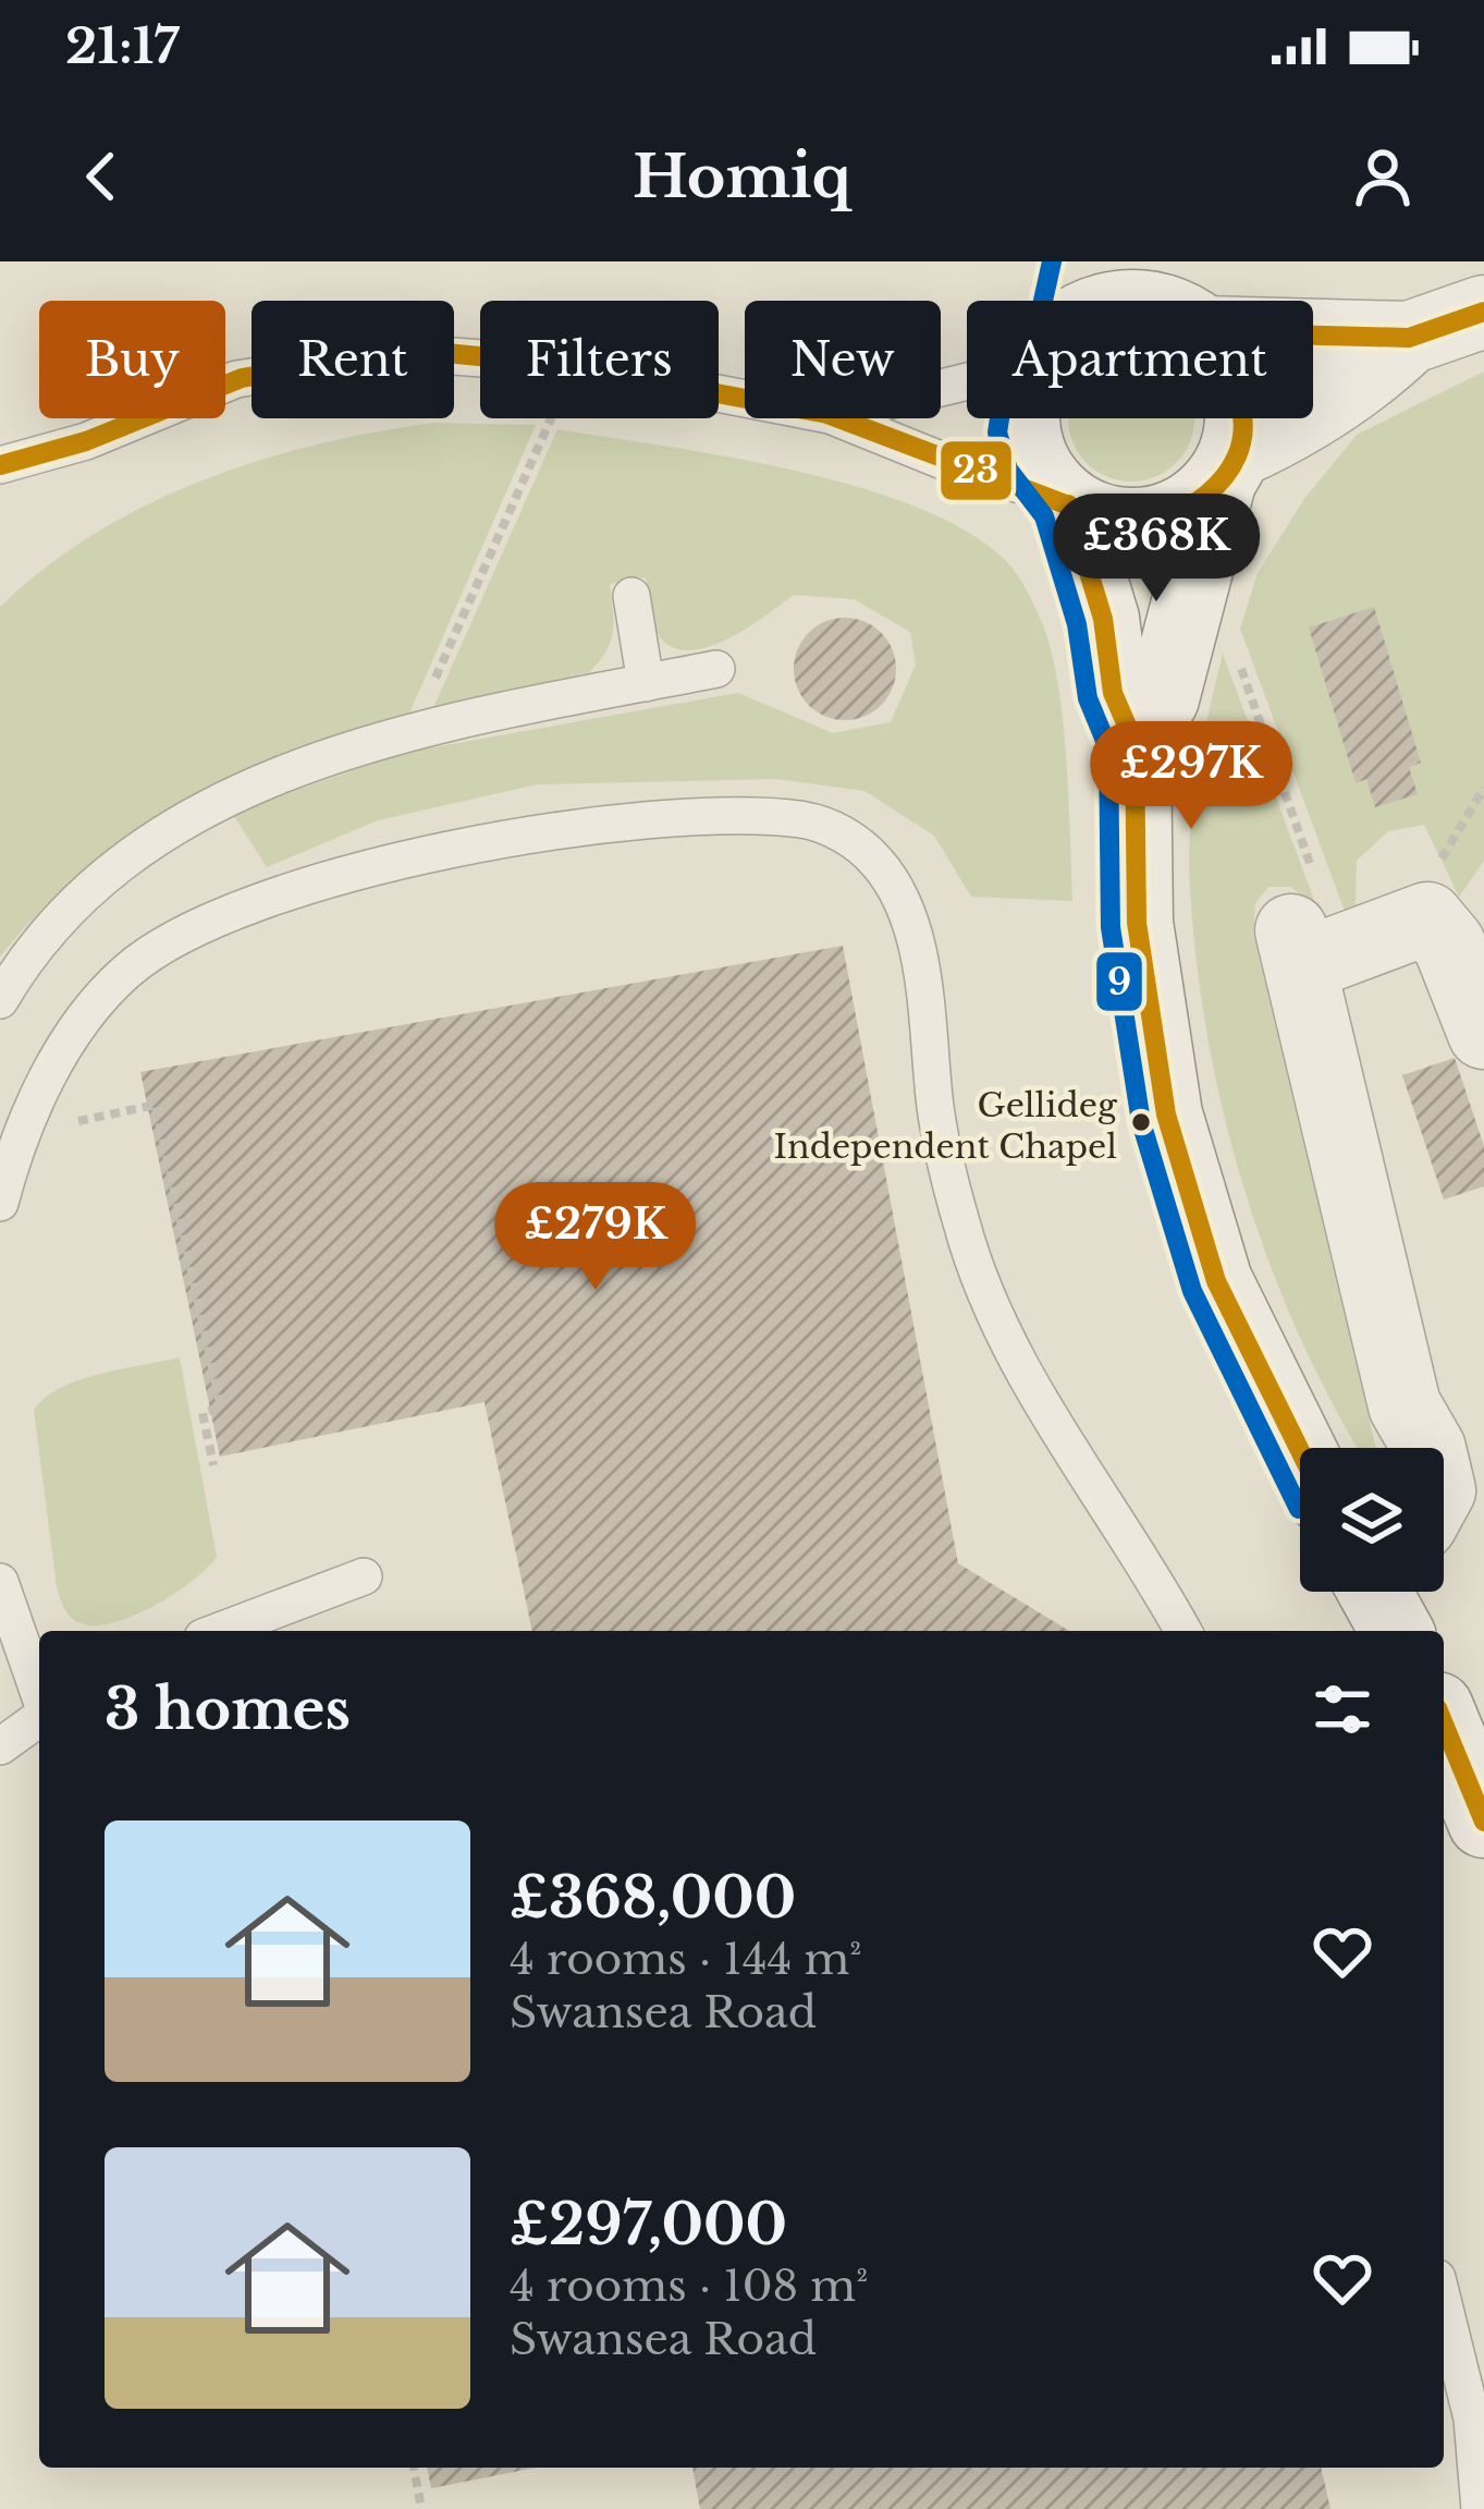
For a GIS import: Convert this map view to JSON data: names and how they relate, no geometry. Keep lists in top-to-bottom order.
{
  "places": ["Gellideg Independent Chapel"],
  "lines": ["transit line 9", "transit line 23"],
  "page": {
    "status": "21:17",
    "header": "Homiq",
    "chip": [
      "Buy",
      "Rent",
      "Filters",
      "New",
      "Apartment"
    ],
    "price": ["£368K", "£297K", "£279K"],
    "heading": "3 homes",
    "list": [
      {
        "name": "£368,000",
        "note": "4 rooms · 144 m² · Swansea Road"
      },
      {
        "name": "£297,000",
        "note": "4 rooms · 108 m² · Swansea Road"
      }
    ]
  }
}
